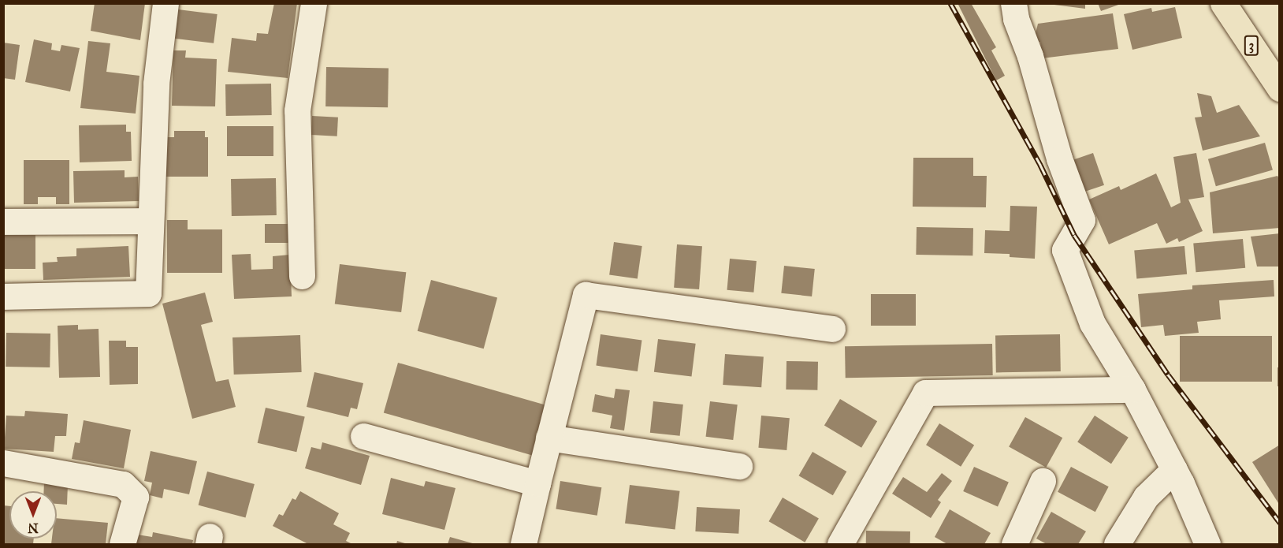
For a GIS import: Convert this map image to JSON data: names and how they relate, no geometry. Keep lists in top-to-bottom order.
{
  "streets": {
    "main road": ["3"]
  },
  "north": "bottom"
}
